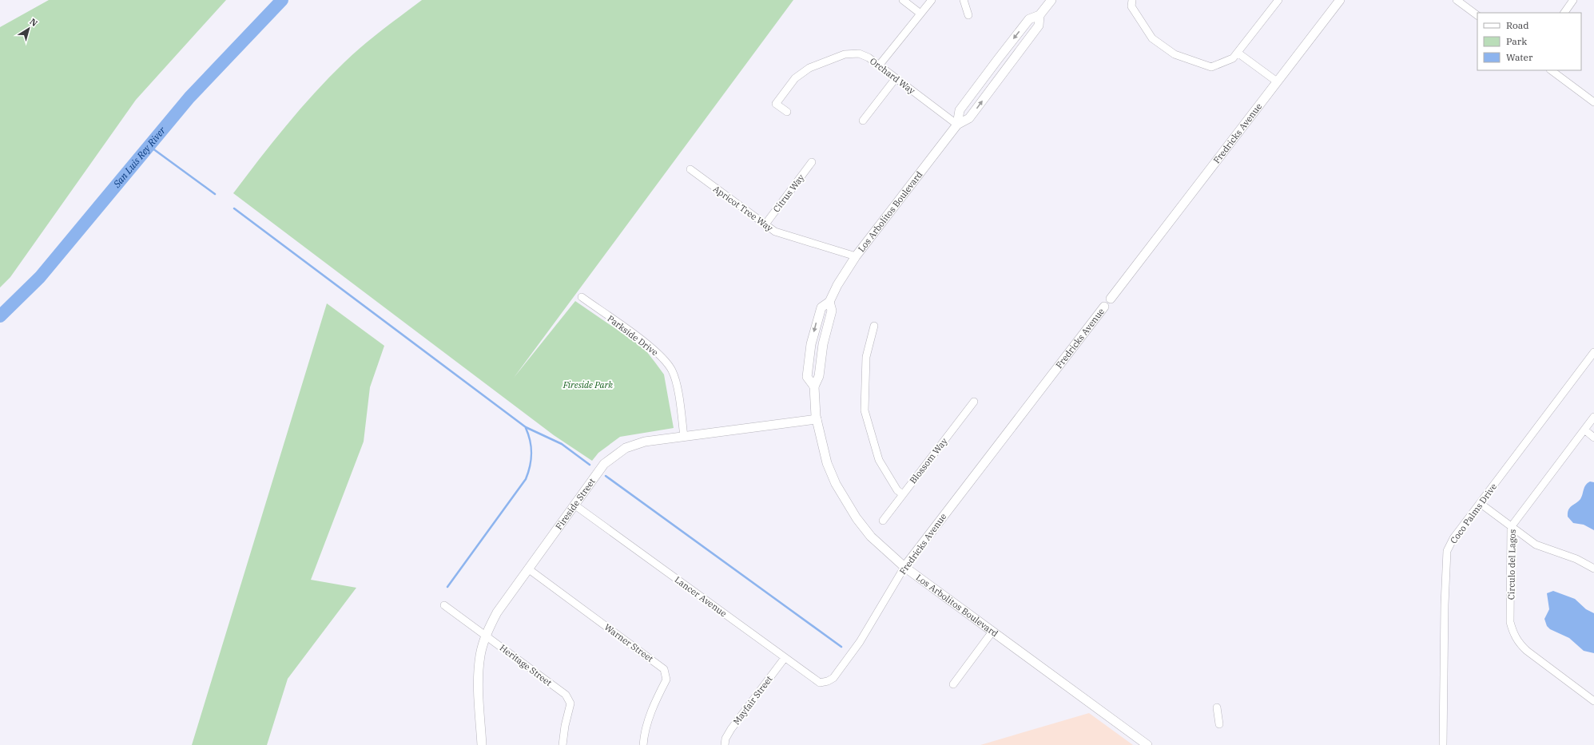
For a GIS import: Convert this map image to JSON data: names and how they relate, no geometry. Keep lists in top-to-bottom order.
{
  "streets": {
    "street": [
      "Orchard Way",
      "Fredricks Avenue",
      "Citrus Way",
      "Apricot Tree Way",
      "Los Arbolitos Boulevard",
      "Parkside Drive",
      "Blossom Way",
      "Fireside Street",
      "Coco Palms Drive",
      "Circulo del Lagos",
      "Lancer Avenue",
      "Warner Street",
      "Heritage Street",
      "Mayfair Street"
    ]
  },
  "crossings": [
    ["Orchard Way", "Los Arbolitos Boulevard"],
    ["Fredricks Avenue", "Los Arbolitos Boulevard"],
    ["Fredricks Avenue", "Lancer Avenue"],
    ["Citrus Way", "Apricot Tree Way"],
    ["Apricot Tree Way", "Los Arbolitos Boulevard"],
    ["Los Arbolitos Boulevard", "Fireside Street"],
    ["Parkside Drive", "Fireside Street"],
    ["Fireside Street", "Lancer Avenue"],
    ["Fireside Street", "Warner Street"],
    ["Fireside Street", "Heritage Street"],
    ["Lancer Avenue", "Mayfair Street"]
  ],
  "water": ["San Luis Rey River"],
  "parks": ["Fireside Park"],
  "legend": ["Road", "Park", "Water"],
  "north": "top right"
}
